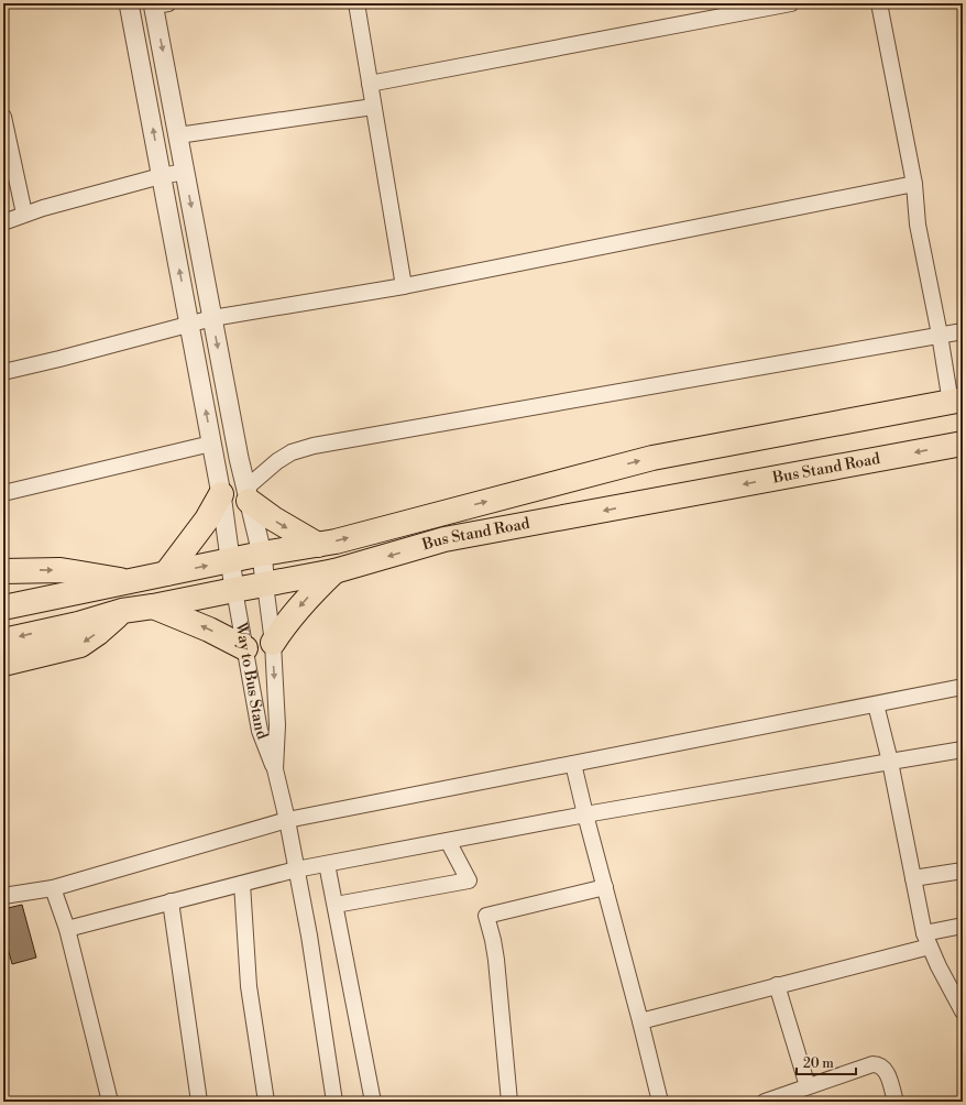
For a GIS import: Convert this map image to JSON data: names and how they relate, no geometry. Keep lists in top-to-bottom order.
{
  "streets": {
    "main road": ["Bus Stand Road"],
    "street": ["Way to Bus Stand"]
  },
  "crossings": [
    ["Bus Stand Road", "Way to Bus Stand"]
  ],
  "scale_bar": "20 m"
}
